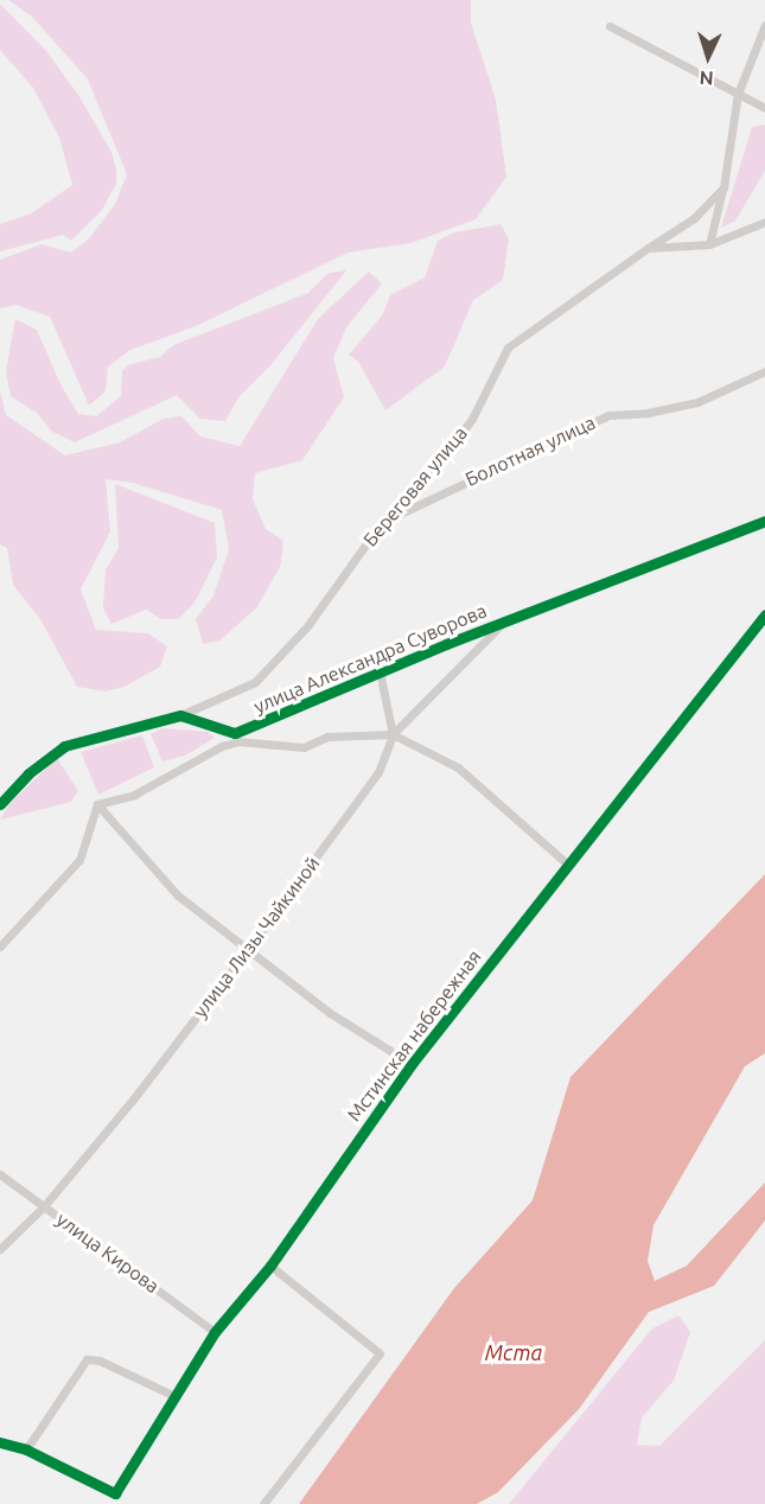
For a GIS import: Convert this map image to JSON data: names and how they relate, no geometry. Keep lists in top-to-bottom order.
{
  "streets": {
    "street": [
      "Болотная улица",
      "Береговая улица",
      "улица Александра Суворова",
      "улица Лизы Чайкиной",
      "Мстинская набережная",
      "улица Кирова"
    ]
  },
  "crossings": [
    ["Болотная улица", "Береговая улица"],
    ["Береговая улица", "улица Александра Суворова"],
    ["улица Александра Суворова", "улица Лизы Чайкиной"],
    ["улица Лизы Чайкиной", "улица Кирова"],
    ["Мстинская набережная", "улица Кирова"]
  ],
  "water": ["Мста"],
  "north": "bottom"
}
